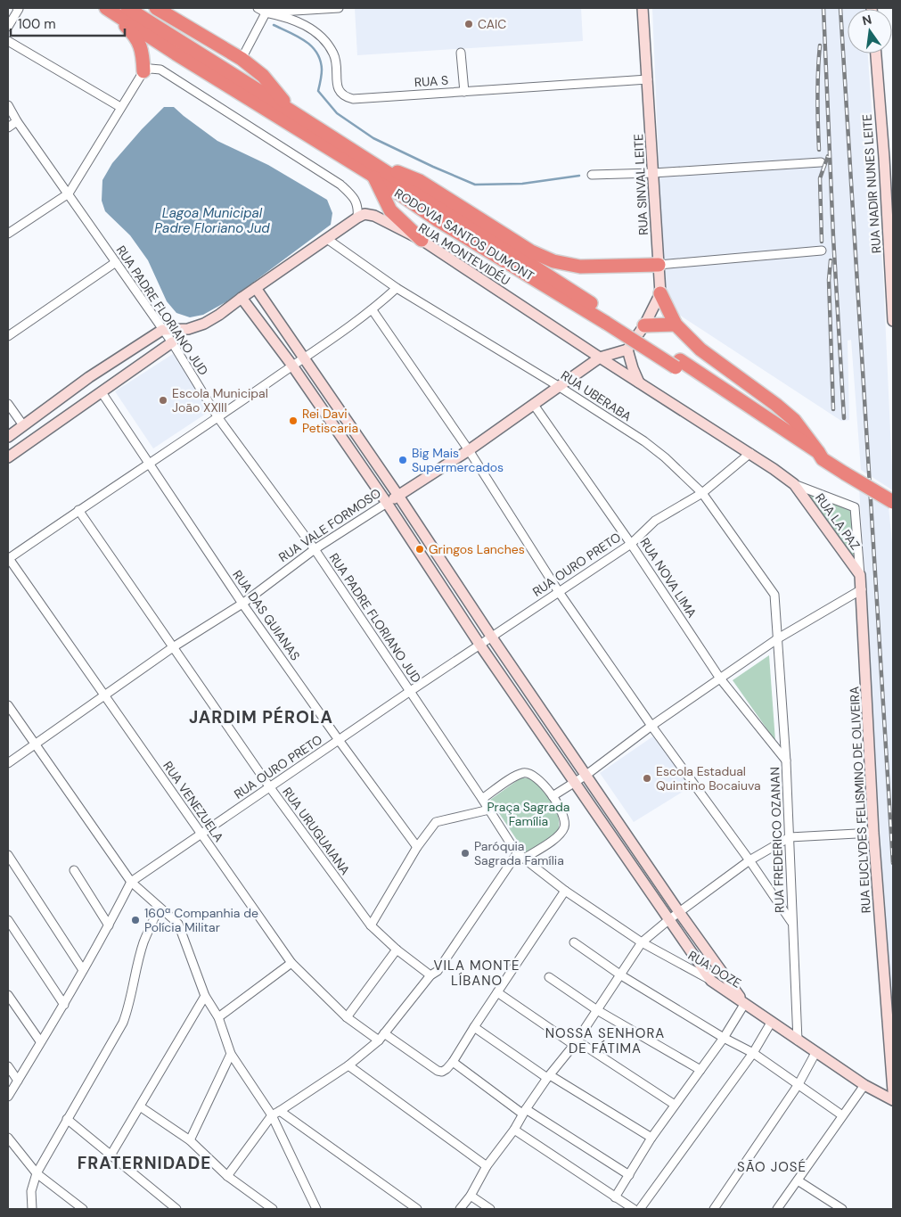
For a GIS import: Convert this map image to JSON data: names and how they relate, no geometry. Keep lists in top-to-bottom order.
{
  "streets": {
    "highway": ["RODOVIA SANTOS DUMONT"],
    "street": [
      "RUA S",
      "RUA NADIR NUNES LEITE",
      "RUA SINVAL LEITE",
      "RUA MONTEVIDÉU",
      "RUA PADRE FLORIANO JUD",
      "RUA UBERABA",
      "RUA LA PAZ",
      "RUA VALE FORMOSO",
      "RUA OURO PRETO",
      "RUA NOVA LIMA",
      "RUA DAS GUIANAS",
      "RUA EUCLYDES FELISMINO DE OLIVEIRA",
      "RUA VENEZUELA",
      "RUA URUGUAIANA",
      "RUA FREDERICO OZANAN",
      "RUA DOZE"
    ]
  },
  "crossings": [
    ["RUA S", "RUA SINVAL LEITE"],
    ["RUA MONTEVIDÉU", "RUA LA PAZ"],
    ["RUA MONTEVIDÉU", "RUA VALE FORMOSO"],
    ["RUA MONTEVIDÉU", "RUA OURO PRETO"],
    ["RUA MONTEVIDÉU", "RUA EUCLYDES FELISMINO DE OLIVEIRA"],
    ["RUA PADRE FLORIANO JUD", "RUA VALE FORMOSO"],
    ["RUA PADRE FLORIANO JUD", "RUA OURO PRETO"],
    ["RUA PADRE FLORIANO JUD", "RUA DOZE"],
    ["RUA UBERABA", "RUA VALE FORMOSO"],
    ["RUA UBERABA", "RUA OURO PRETO"],
    ["RUA UBERABA", "RUA FREDERICO OZANAN"],
    ["RUA LA PAZ", "RUA EUCLYDES FELISMINO DE OLIVEIRA"],
    ["RUA VALE FORMOSO", "RUA NOVA LIMA"],
    ["RUA VALE FORMOSO", "RUA DAS GUIANAS"],
    ["RUA VALE FORMOSO", "RUA VENEZUELA"],
    ["RUA VALE FORMOSO", "RUA URUGUAIANA"],
    ["RUA OURO PRETO", "RUA NOVA LIMA"],
    ["RUA OURO PRETO", "RUA DAS GUIANAS"],
    ["RUA OURO PRETO", "RUA VENEZUELA"],
    ["RUA OURO PRETO", "RUA URUGUAIANA"],
    ["RUA NOVA LIMA", "RUA FREDERICO OZANAN"],
    ["RUA FREDERICO OZANAN", "RUA DOZE"]
  ],
  "districts": [
    "JARDIM PÉROLA",
    "VILA MONTE LÍBANO",
    "NOSSA SENHORA DE FÁTIMA",
    "FRATERNIDADE",
    "SÃO JOSÉ"
  ],
  "water": ["Lagoa Municipal Padre Floriano Jud"],
  "parks": ["Praça Sagrada Família"],
  "places": [
    "CAIC",
    "Escola Municipal João XXIII",
    "Rei Davi Petiscaria",
    "Big Mais Supermercados",
    "Gringos Lanches",
    "Escola Estadual Quintino Bocaiuva",
    "Paróquia Sagrada Família",
    "160ª Companhia de Polícia Militar"
  ],
  "scale_bar": "100 m",
  "north": "top"
}
